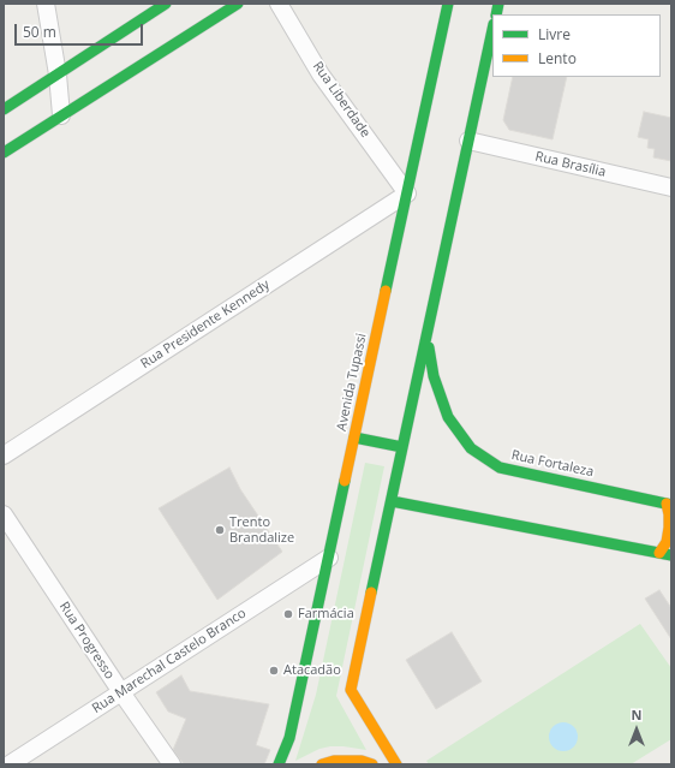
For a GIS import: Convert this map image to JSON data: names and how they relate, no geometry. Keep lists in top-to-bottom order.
{
  "streets": {
    "main road": ["Avenida Tupassi", "Rua Fortaleza"],
    "street": [
      "Rua Liberdade",
      "Rua Brasília",
      "Rua Presidente Kennedy",
      "Rua Progresso",
      "Rua Marechal Castelo Branco"
    ]
  },
  "crossings": [
    ["Rua Liberdade", "Rua Presidente Kennedy"],
    ["Rua Liberdade", "Avenida Tupassi"],
    ["Rua Presidente Kennedy", "Avenida Tupassi"],
    ["Avenida Tupassi", "Rua Marechal Castelo Branco"],
    ["Rua Progresso", "Rua Marechal Castelo Branco"]
  ],
  "places": ["Trento Brandalize", "Farmácia", "Atacadão"],
  "legend": ["Livre", "Lento"],
  "scale_bar": "50 m",
  "north": "top"
}
